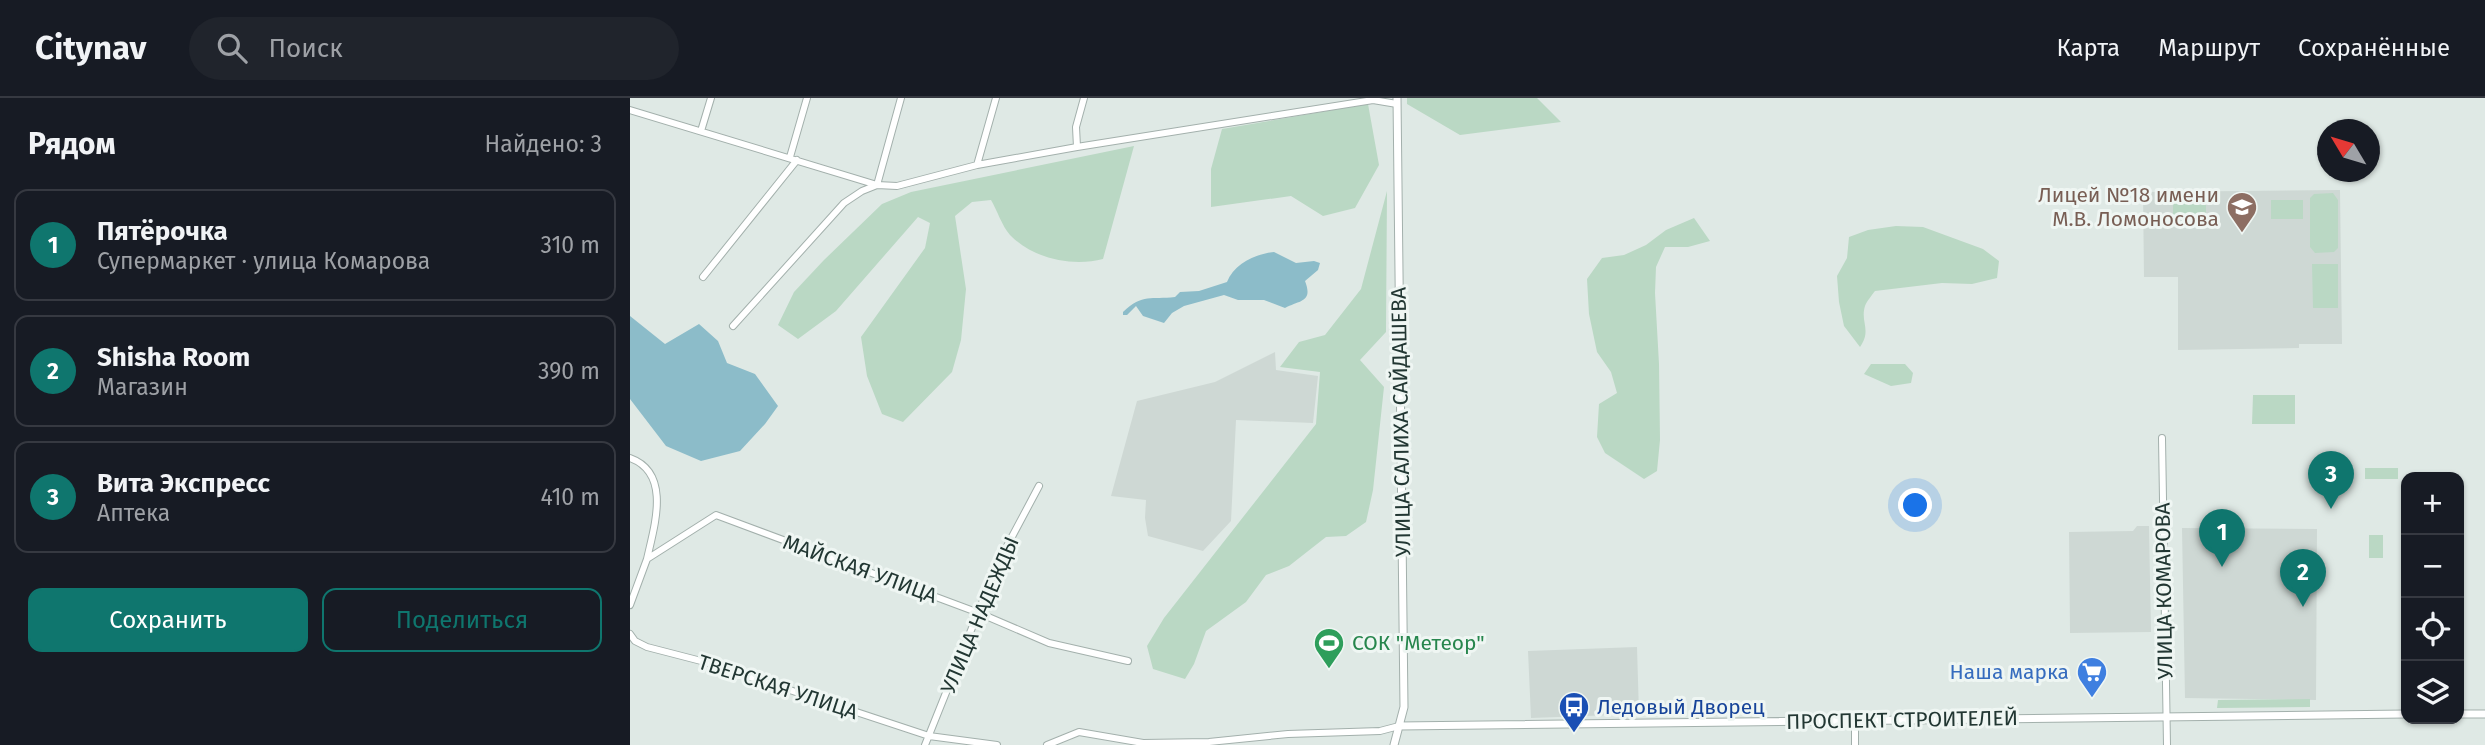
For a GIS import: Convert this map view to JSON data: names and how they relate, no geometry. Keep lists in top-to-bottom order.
{
  "streets": {
    "street": [
      "УЛИЦА САЛИХА САЙДАШЕВА",
      "МАЙСКАЯ УЛИЦА",
      "УЛИЦА КОМАРОВА",
      "УЛИЦА НАДЕЖДЫ",
      "ТВЕРСКАЯ УЛИЦА",
      "ПРОСПЕКТ СТРОИТЕЛЕЙ"
    ]
  },
  "crossings": [
    ["УЛИЦА САЛИХА САЙДАШЕВА", "ПРОСПЕКТ СТРОИТЕЛЕЙ"],
    ["МАЙСКАЯ УЛИЦА", "УЛИЦА НАДЕЖДЫ"],
    ["УЛИЦА КОМАРОВА", "ПРОСПЕКТ СТРОИТЕЛЕЙ"],
    ["УЛИЦА НАДЕЖДЫ", "ТВЕРСКАЯ УЛИЦА"]
  ],
  "places": {
    "school or university": ["Лицей №18 имени М.В. Ломоносова"],
    "sports": ["СОК \"Метеор\""],
    "supermarket": ["Наша марка"],
    "bus stop": ["Ледовый Дворец"]
  },
  "north": "top left",
  "page": {
    "header": "Citynav",
    "search": "Поиск",
    "nav": ["Карта", "Маршрут", "Сохранённые"],
    "heading": ["Рядом", "Найдено: 3"],
    "list": [
      {
        "mark": "1",
        "name": "Пятёрочка",
        "note": "Супермаркет · улица Комарова",
        "value": "310 m"
      },
      {
        "mark": "2",
        "name": "Shisha Room",
        "note": "Магазин",
        "value": "390 m"
      },
      {
        "mark": "3",
        "name": "Вита Экспресс",
        "note": "Аптека",
        "value": "410 m"
      }
    ],
    "pins": ["3", "1", "2"],
    "map_buttons": ["+", "−"],
    "buttons": ["Сохранить", "Поделиться"]
  }
}
